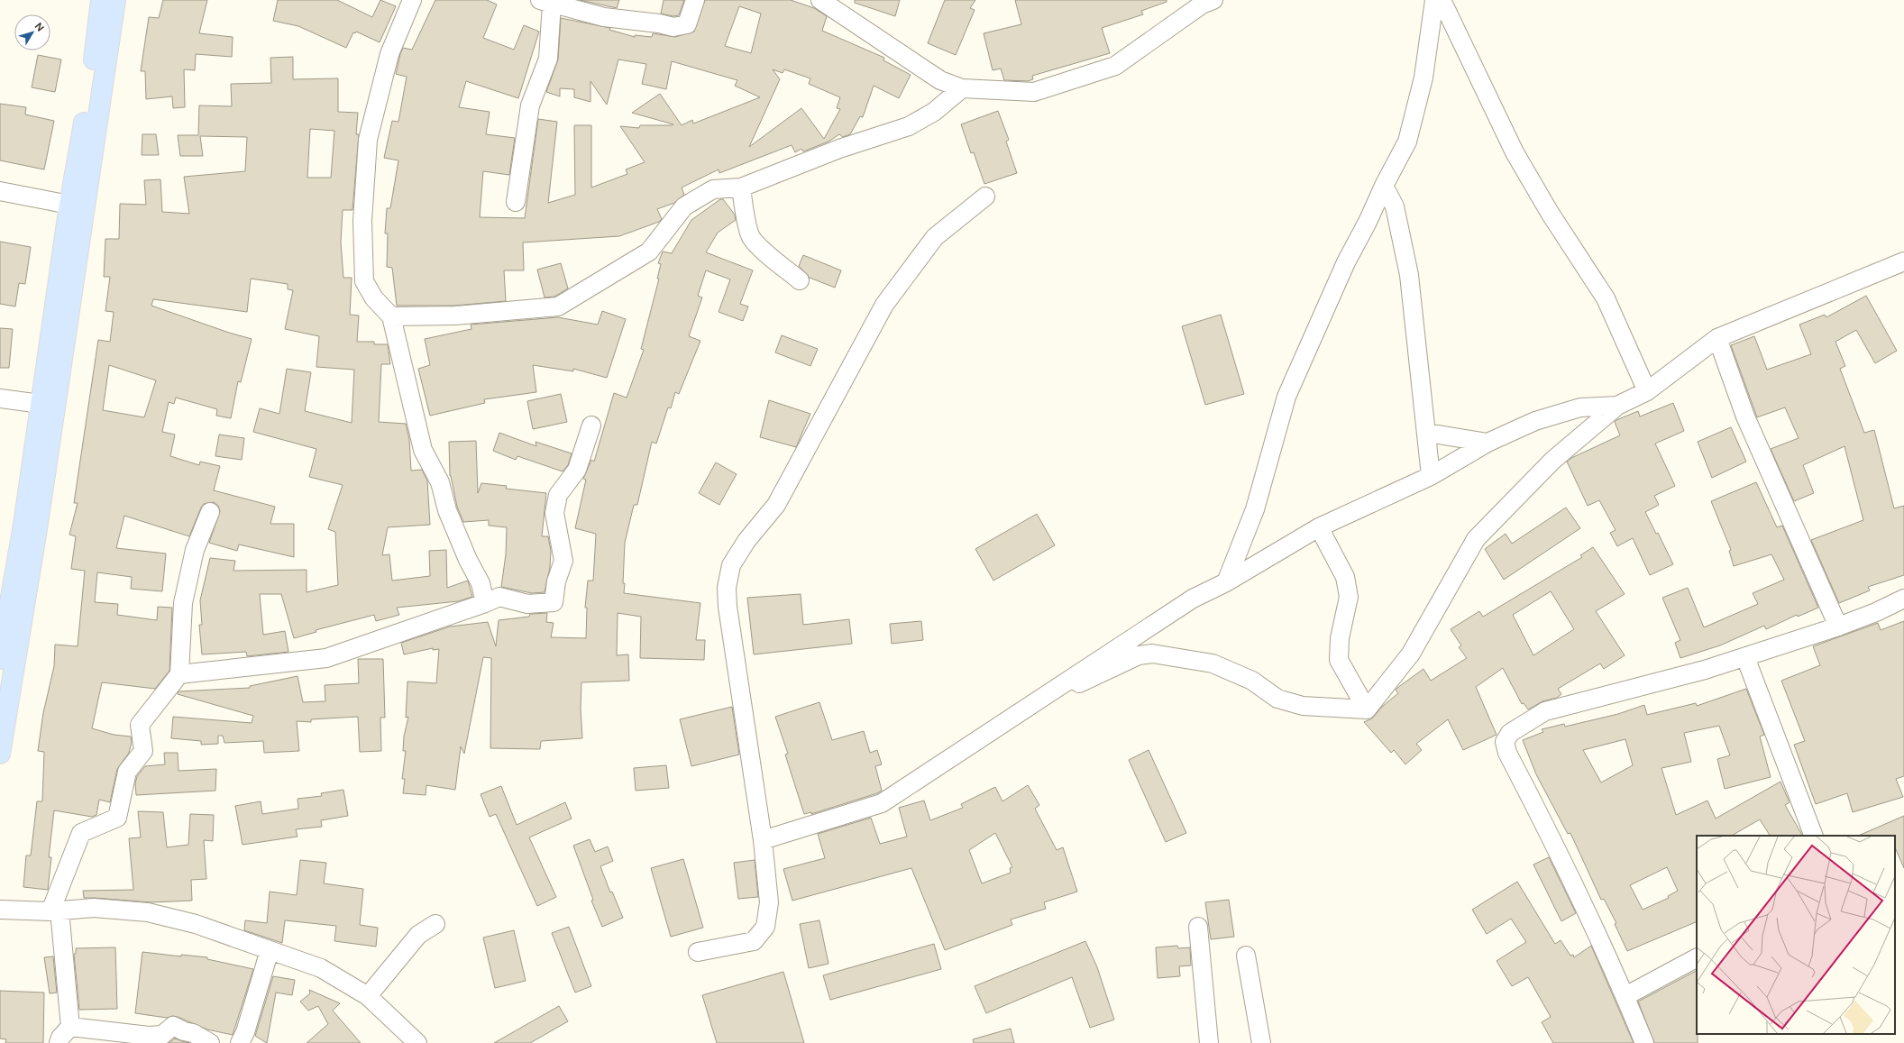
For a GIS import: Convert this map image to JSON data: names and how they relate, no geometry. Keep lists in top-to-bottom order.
{
  "north": "top right"
}
